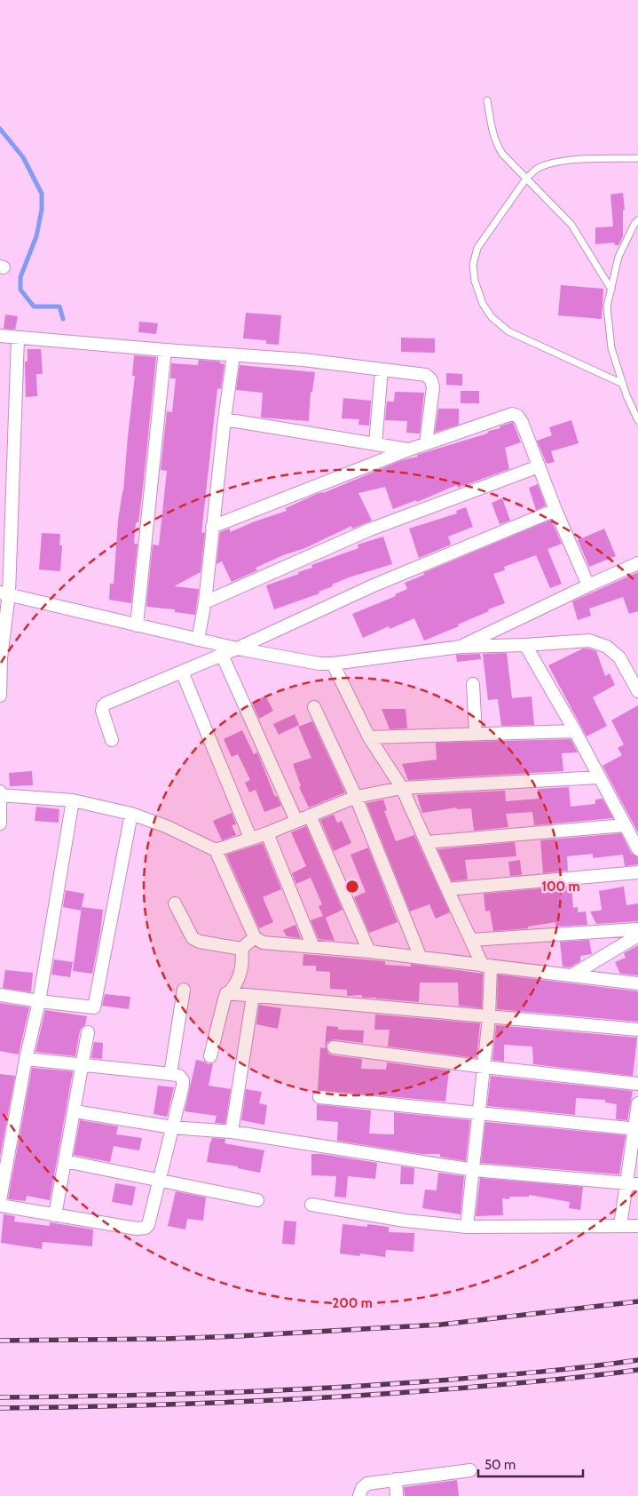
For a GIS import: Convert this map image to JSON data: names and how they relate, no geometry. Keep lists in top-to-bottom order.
{
  "scale_bar": "50 m",
  "rings": ["100 m", "200 m"]
}
